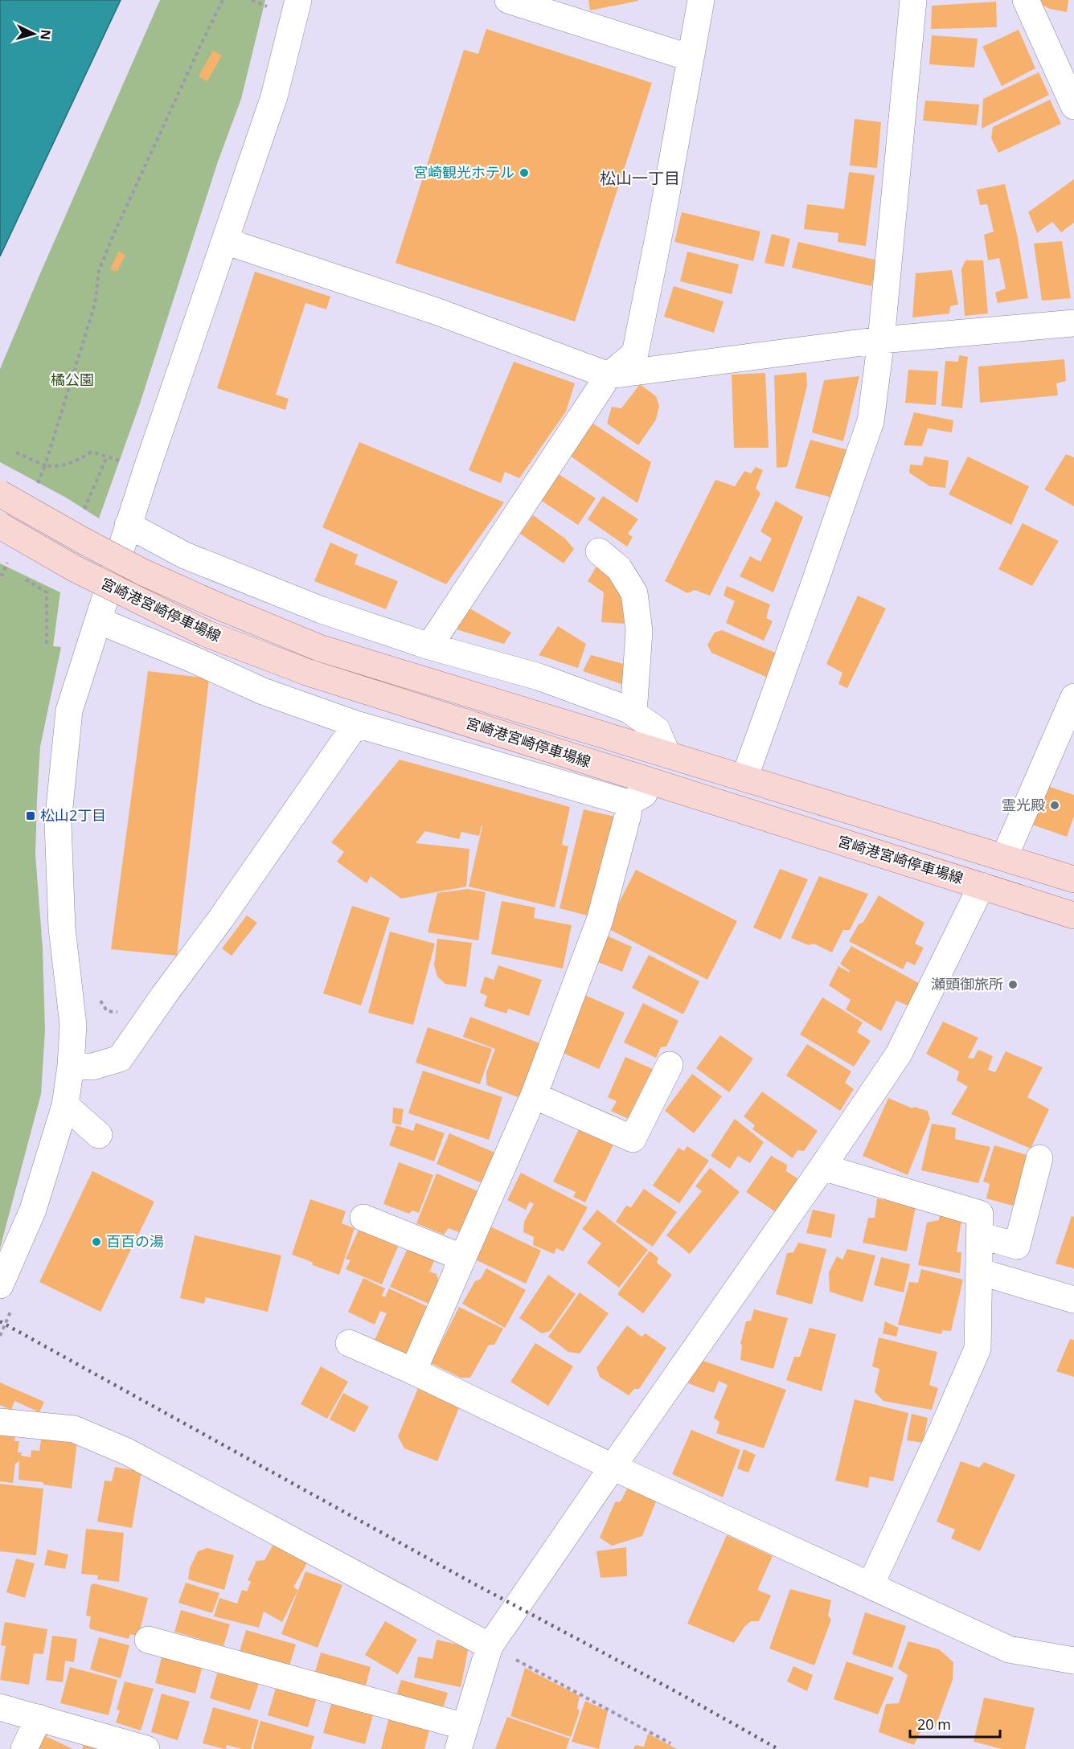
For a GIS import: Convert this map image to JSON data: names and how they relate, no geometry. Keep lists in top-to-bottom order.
{
  "streets": {
    "main road": ["宮崎港宮崎停車場線"]
  },
  "districts": ["松山一丁目"],
  "parks": ["橘公園"],
  "places": {
    "other": [
      "宮崎観光ホテル",
      "霊光殿",
      "瀬頭御旅所",
      "百百の湯"
    ],
    "transit": ["松山2丁目"]
  },
  "scale_bar": "20 m",
  "north": "right"
}
